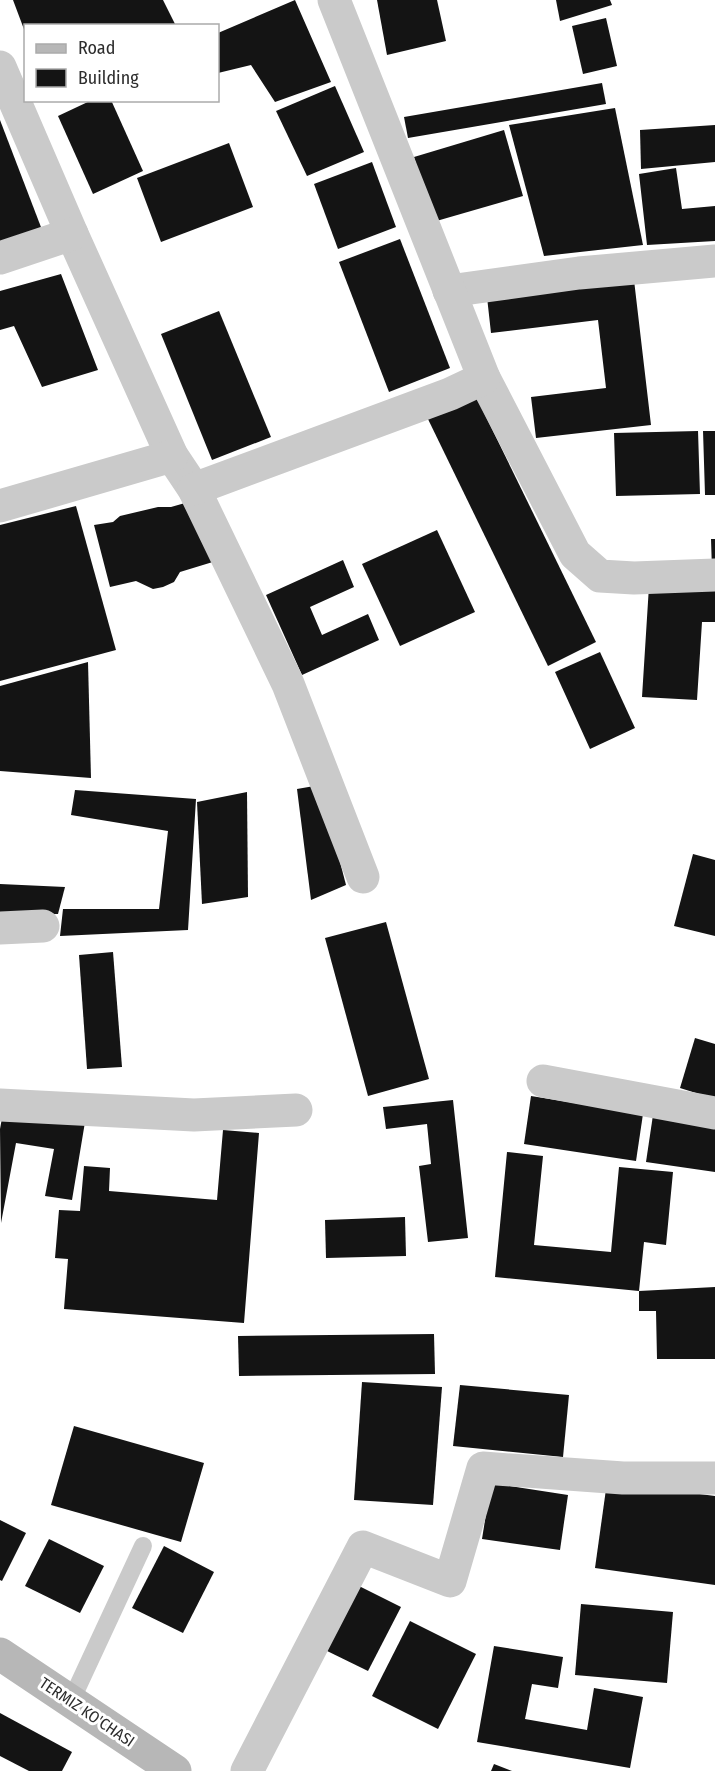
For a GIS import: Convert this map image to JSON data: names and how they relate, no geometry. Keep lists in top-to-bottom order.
{
  "streets": {
    "main road": ["TERMIZ KO'CHASI"]
  },
  "legend": ["Road", "Building"]
}
